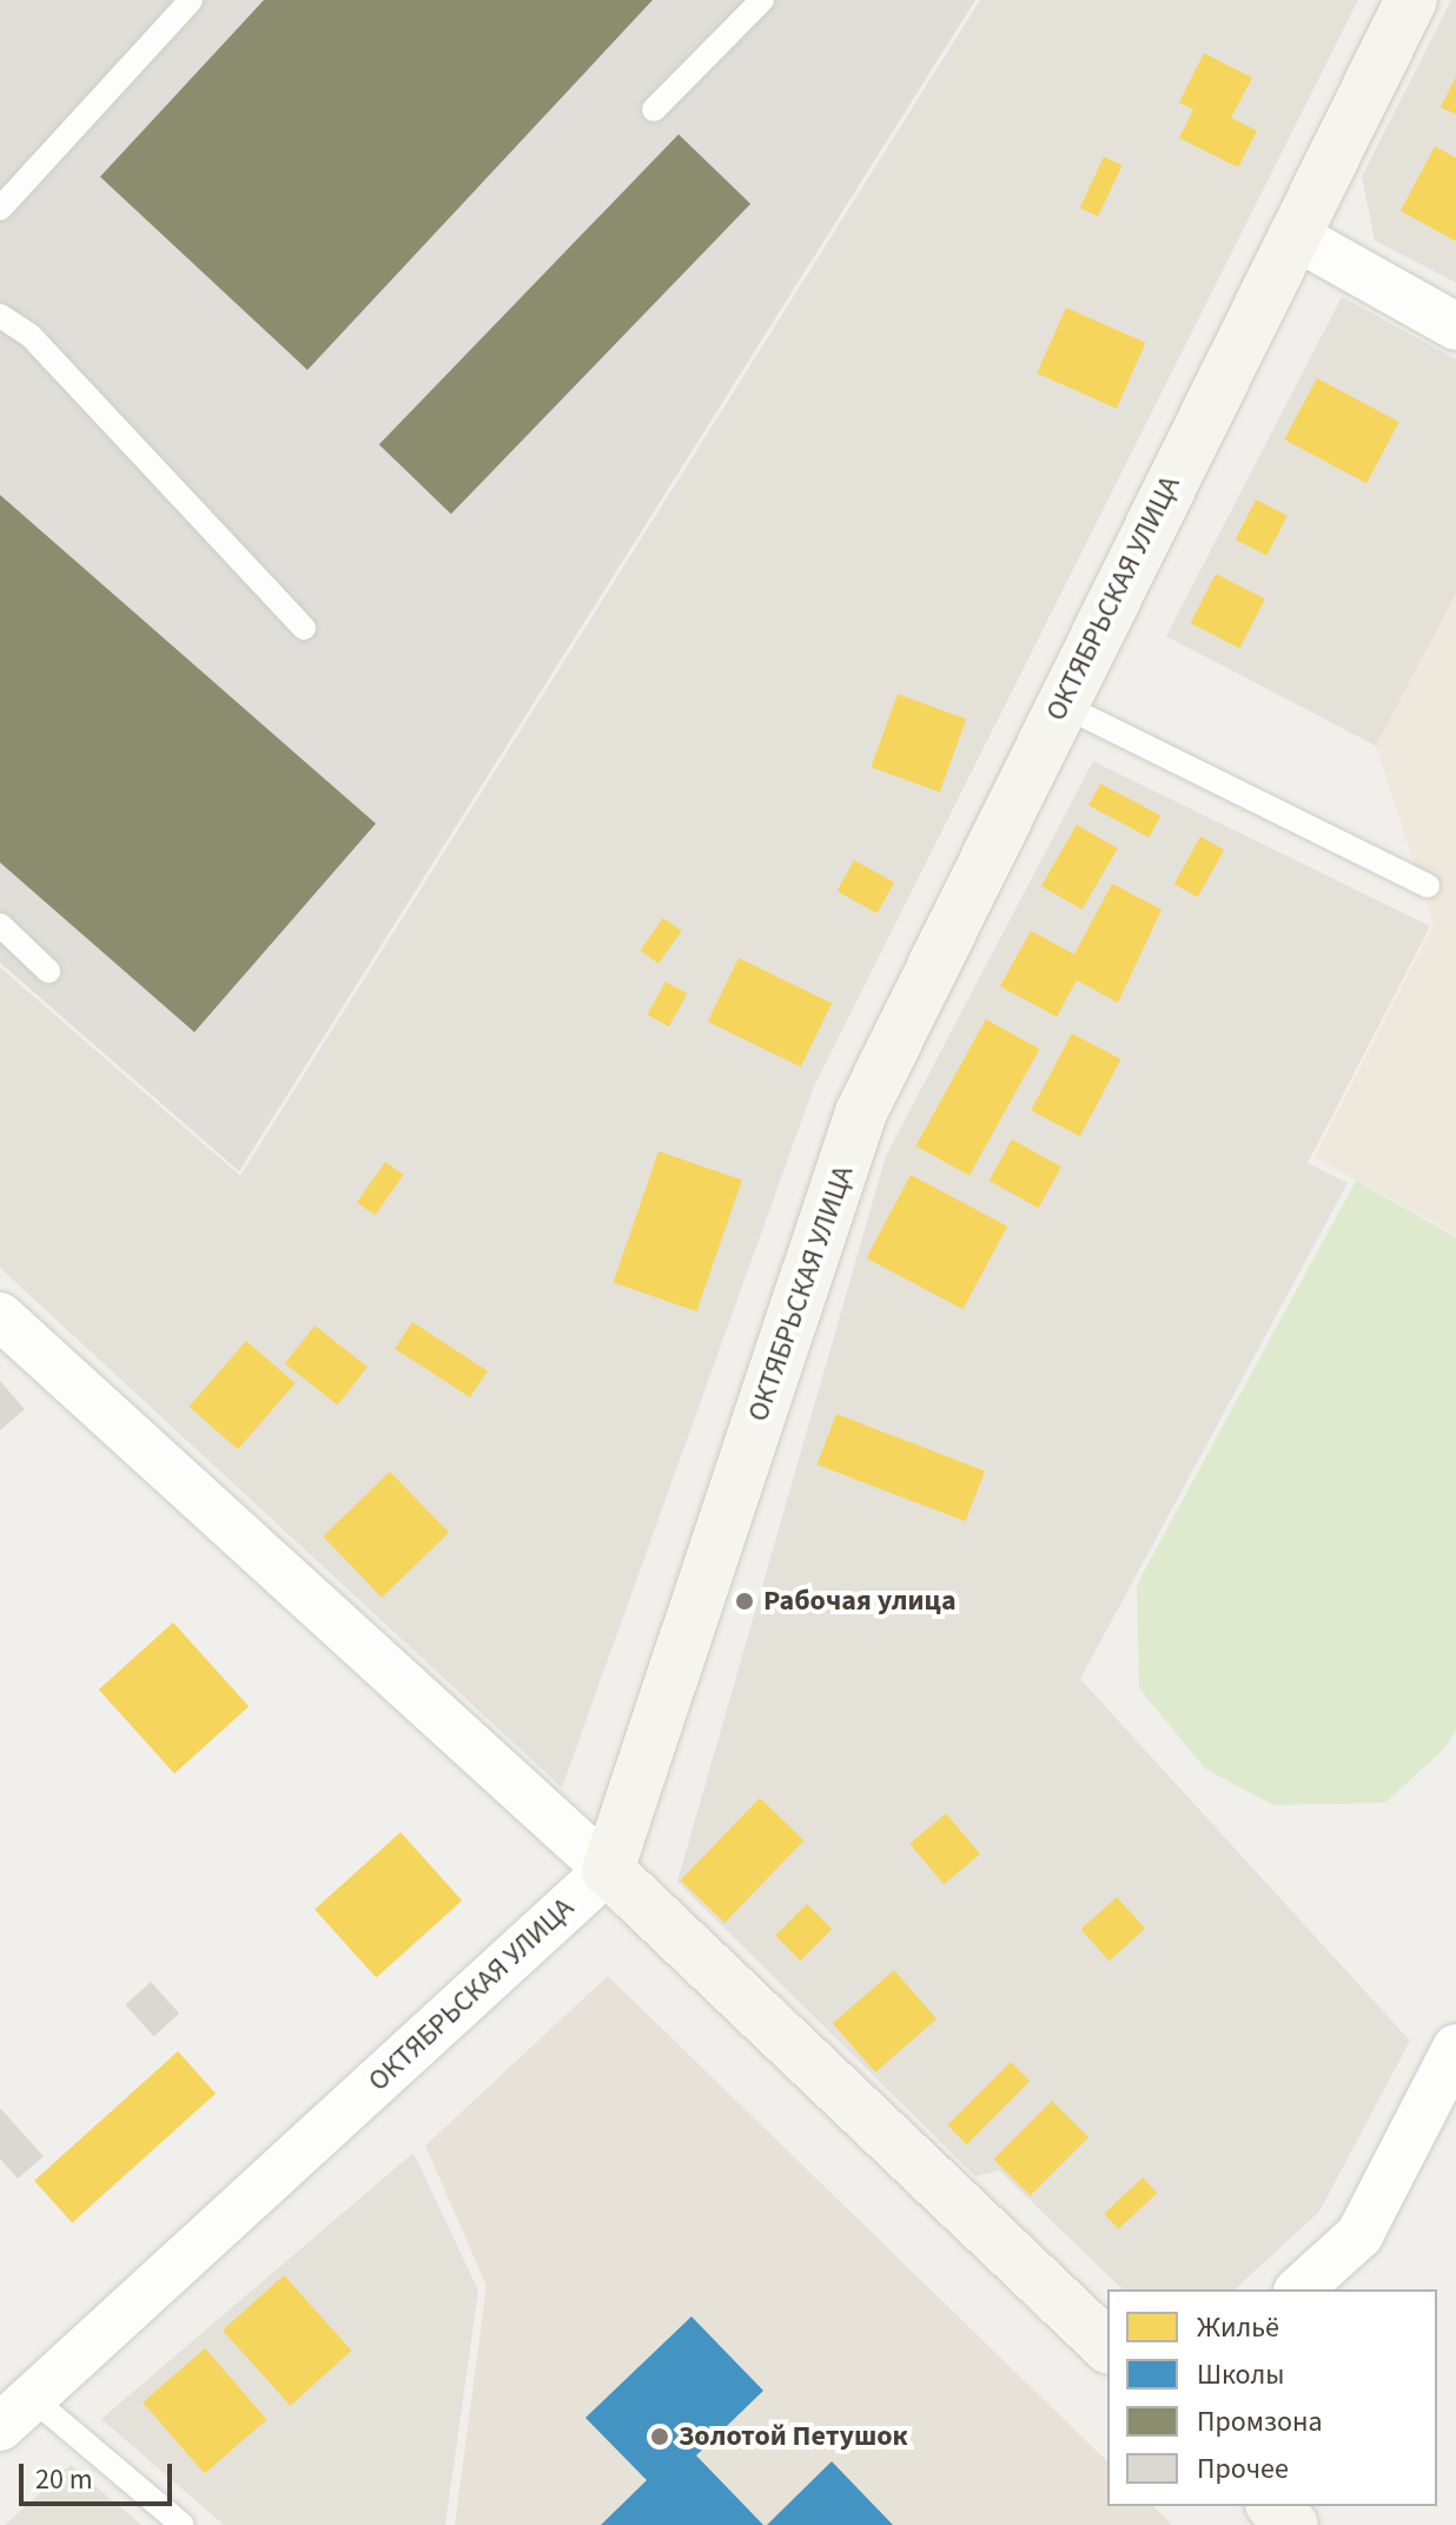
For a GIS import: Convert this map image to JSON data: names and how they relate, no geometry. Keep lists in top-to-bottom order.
{
  "streets": {
    "street": ["ОКТЯБРЬСКАЯ УЛИЦА"]
  },
  "places": ["Рабочая улица", "Золотой Петушок"],
  "legend": [
    "Жильё",
    "Школы",
    "Промзона",
    "Прочее"
  ],
  "scale_bar": "20 m"
}
